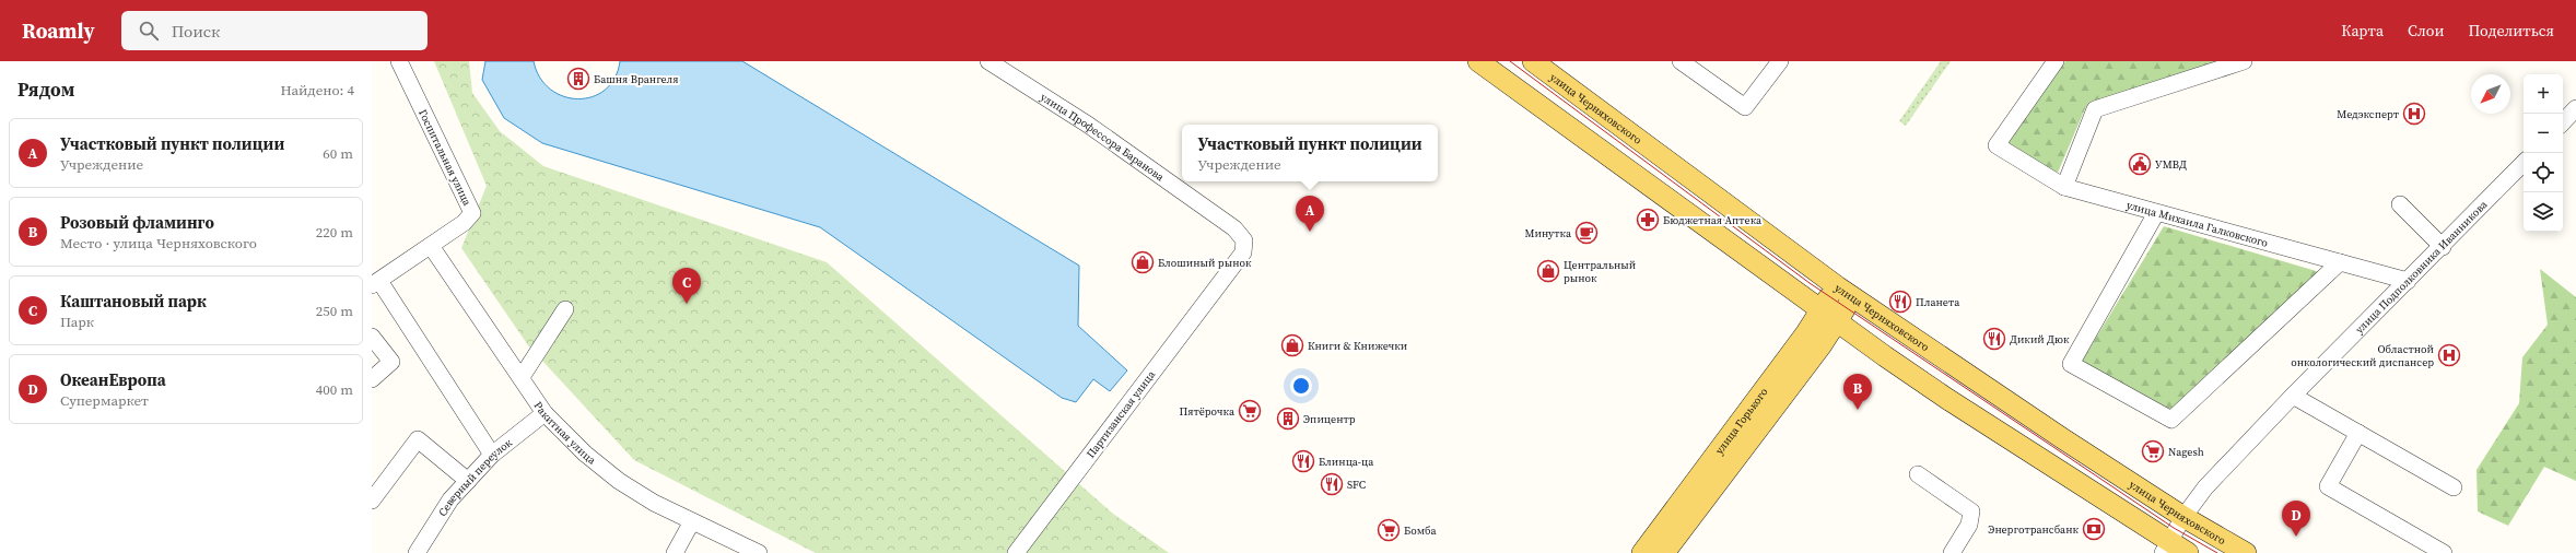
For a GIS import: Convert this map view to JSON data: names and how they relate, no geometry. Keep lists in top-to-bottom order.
{
  "streets": {
    "main road": ["улица Черняховского", "улица Горького"],
    "street": [
      "улица Профессора Баранова",
      "Госпитальная улица",
      "улица Михаила Галковского",
      "улица Подполковника Иванникова",
      "Партизанская улица",
      "Ракитная улица",
      "Северный переулок"
    ]
  },
  "crossings": [
    ["улица Черняховского", "улица Подполковника Иванникова"],
    ["улица Черняховского", "улица Горького"],
    ["улица Профессора Баранова", "Партизанская улица"],
    ["Госпитальная улица", "Ракитная улица"],
    ["улица Михаила Галковского", "улица Подполковника Иванникова"],
    ["Ракитная улица", "Северный переулок"]
  ],
  "places": {
    "building": ["Башня Врангеля", "Эпицентр"],
    "hospital": ["Медэксперт", "Областной онкологический диспансер"],
    "public building": ["УМВД"],
    "pharmacy": ["Бюджетная Аптека"],
    "cafe": ["Минутка"],
    "shop": ["Блошиный рынок", "Центральный рынок", "Книги & Книжечки"],
    "restaurant": [
      "Планета",
      "Дикий Дюк",
      "Блинца-ца",
      "SFC"
    ],
    "supermarket": ["Пятёрочка", "Nagesh", "Бомба"],
    "bank": ["Энерготрансбанк"]
  },
  "north": "bottom left",
  "page": {
    "header": "Roamly",
    "search": "Поиск",
    "nav": ["Карта", "Слои", "Поделиться"],
    "heading": ["Рядом", "Найдено: 4"],
    "map_buttons": ["+", "−"],
    "list": [
      {
        "mark": "A",
        "name": "Участковый пункт полиции",
        "note": "Учреждение",
        "value": "60 m"
      },
      {
        "mark": "B",
        "name": "Розовый фламинго",
        "note": "Место · улица Черняховского",
        "value": "220 m"
      },
      {
        "mark": "C",
        "name": "Каштановый парк",
        "note": "Парк",
        "value": "250 m"
      },
      {
        "mark": "D",
        "name": "ОкеанЕвропа",
        "note": "Супермаркет",
        "value": "400 m"
      }
    ],
    "popup": ["Участковый пункт полиции", "Учреждение"],
    "pins": [
      "A",
      "C",
      "B",
      "D"
    ]
  }
}
